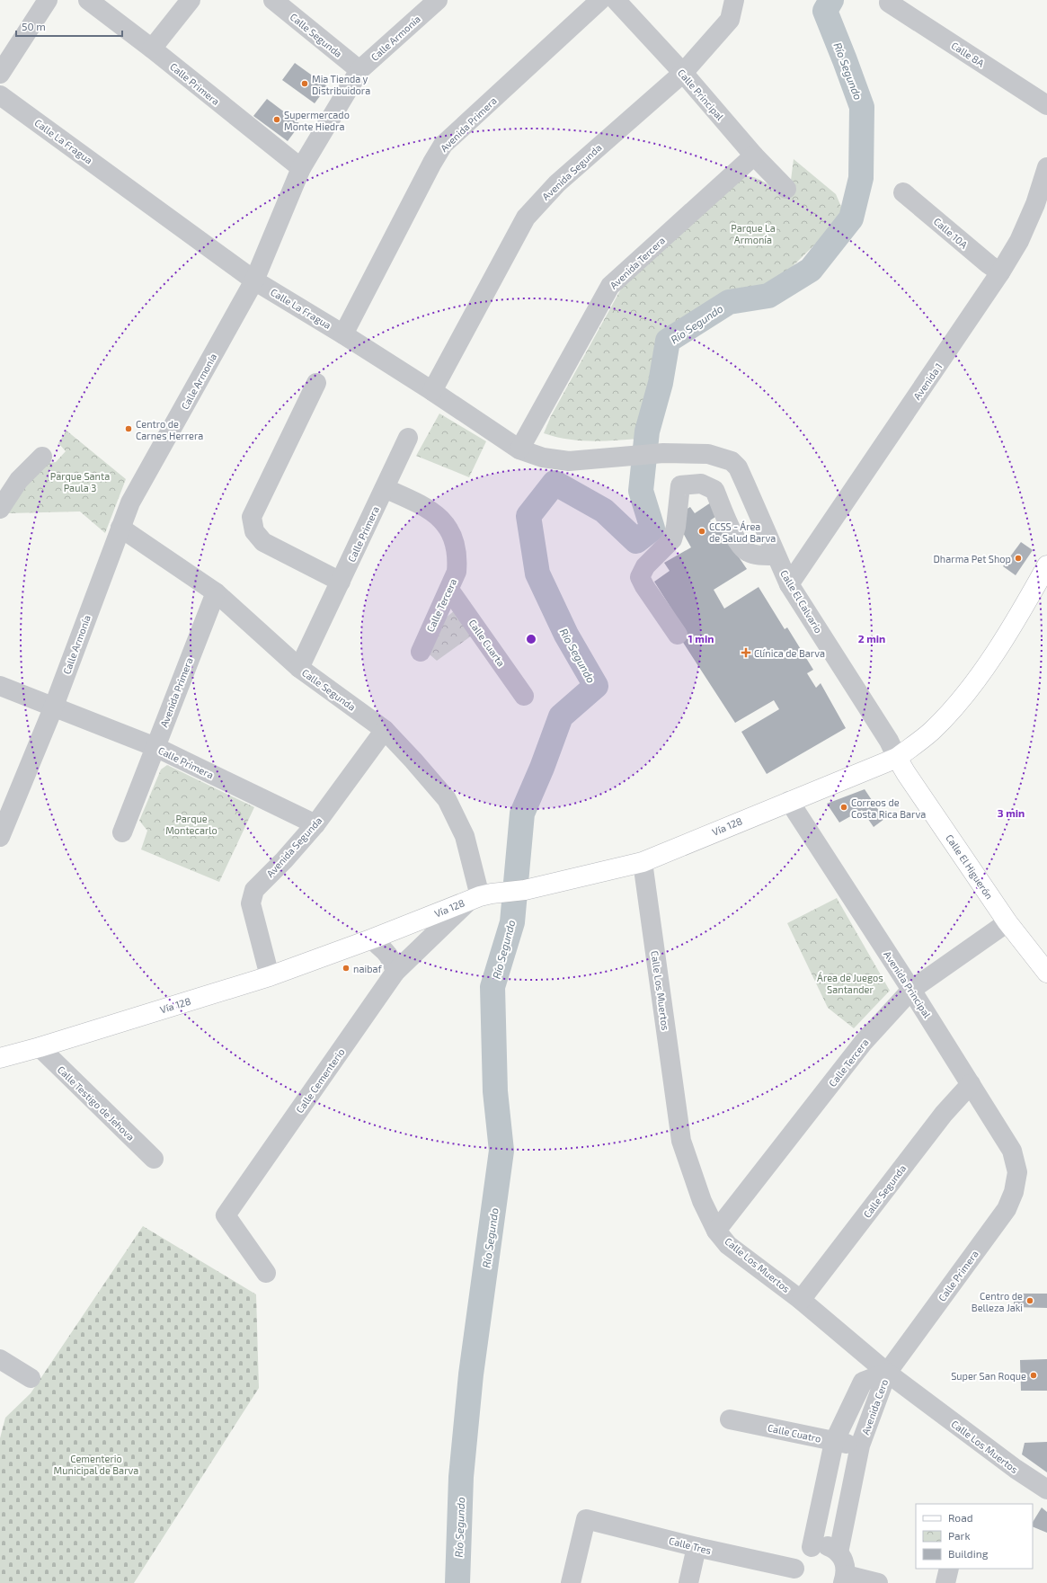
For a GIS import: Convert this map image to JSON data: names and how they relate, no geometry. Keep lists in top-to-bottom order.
{
  "streets": {
    "main road": ["Vía 128", "Calle El Higuerón"],
    "street": [
      "Calle Segunda",
      "Calle Armonía",
      "Calle 8A",
      "Calle Primera",
      "Calle Principal",
      "Avenida Primera",
      "Calle La Fragua",
      "Avenida Segunda",
      "Calle 10A",
      "Avenida Tercera",
      "Avenida 1",
      "Calle El Calvario",
      "Calle Tercera",
      "Calle Cuarta",
      "Avenida Principal",
      "Calle Los Muertos",
      "Calle Cementerio",
      "Calle Testigo de Jehova",
      "Avenida Cero",
      "Calle Cuatro",
      "Calle Tres"
    ]
  },
  "crossings": [
    ["Calle Segunda", "Calle Armonía"],
    ["Calle Segunda", "Calle Primera"],
    ["Calle Segunda", "Avenida Primera"],
    ["Calle Segunda", "Avenida Segunda"],
    ["Calle Segunda", "Vía 128"],
    ["Calle Segunda", "Avenida Principal"],
    ["Calle Segunda", "Calle Los Muertos"],
    ["Calle Segunda", "Calle Cementerio"],
    ["Calle Armonía", "Calle Primera"],
    ["Calle Armonía", "Calle La Fragua"],
    ["Calle Primera", "Avenida Primera"],
    ["Calle Primera", "Avenida Segunda"],
    ["Calle Primera", "Calle Tercera"],
    ["Calle Primera", "Avenida Principal"],
    ["Calle Primera", "Calle Los Muertos"],
    ["Calle Primera", "Avenida Cero"],
    ["Calle Principal", "Avenida Segunda"],
    ["Calle Principal", "Avenida Tercera"],
    ["Avenida Primera", "Calle La Fragua"],
    ["Calle La Fragua", "Avenida Segunda"],
    ["Calle La Fragua", "Avenida Tercera"],
    ["Calle La Fragua", "Calle El Calvario"],
    ["Avenida Segunda", "Vía 128"],
    ["Calle 10A", "Avenida 1"],
    ["Avenida 1", "Calle El Calvario"],
    ["Calle El Calvario", "Vía 128"],
    ["Calle El Calvario", "Calle El Higuerón"],
    ["Calle Tercera", "Calle Cuarta"],
    ["Calle Tercera", "Calle El Higuerón"],
    ["Calle Tercera", "Avenida Principal"],
    ["Calle Tercera", "Calle Los Muertos"],
    ["Vía 128", "Calle El Higuerón"],
    ["Vía 128", "Avenida Principal"],
    ["Vía 128", "Calle Los Muertos"],
    ["Vía 128", "Calle Cementerio"],
    ["Vía 128", "Calle Testigo de Jehova"],
    ["Calle Los Muertos", "Avenida Cero"],
    ["Avenida Cero", "Calle Cuatro"]
  ],
  "water": ["Río Segundo"],
  "parks": [
    "Parque La Armonía",
    "Parque Santa Paula 3",
    "Parque Montecarlo",
    "Área de Juegos Santander",
    "Cementerio Municipal de Barva"
  ],
  "places": {
    "other": [
      "Mia Tienda y Distribuidora",
      "Supermercado Monte Hiedra",
      "Centro de Carnes Herrera",
      "CCSS - Área de Salud Barva",
      "Dharma Pet Shop",
      "Correos de Costa Rica Barva",
      "naibaf",
      "Centro de Belleza Jaki",
      "Super San Roque"
    ],
    "health": ["Clínica de Barva"]
  },
  "legend": ["Road", "Park", "Building"],
  "scale_bar": "50 m",
  "rings": ["1 min", "2 min", "3 min"]
}
